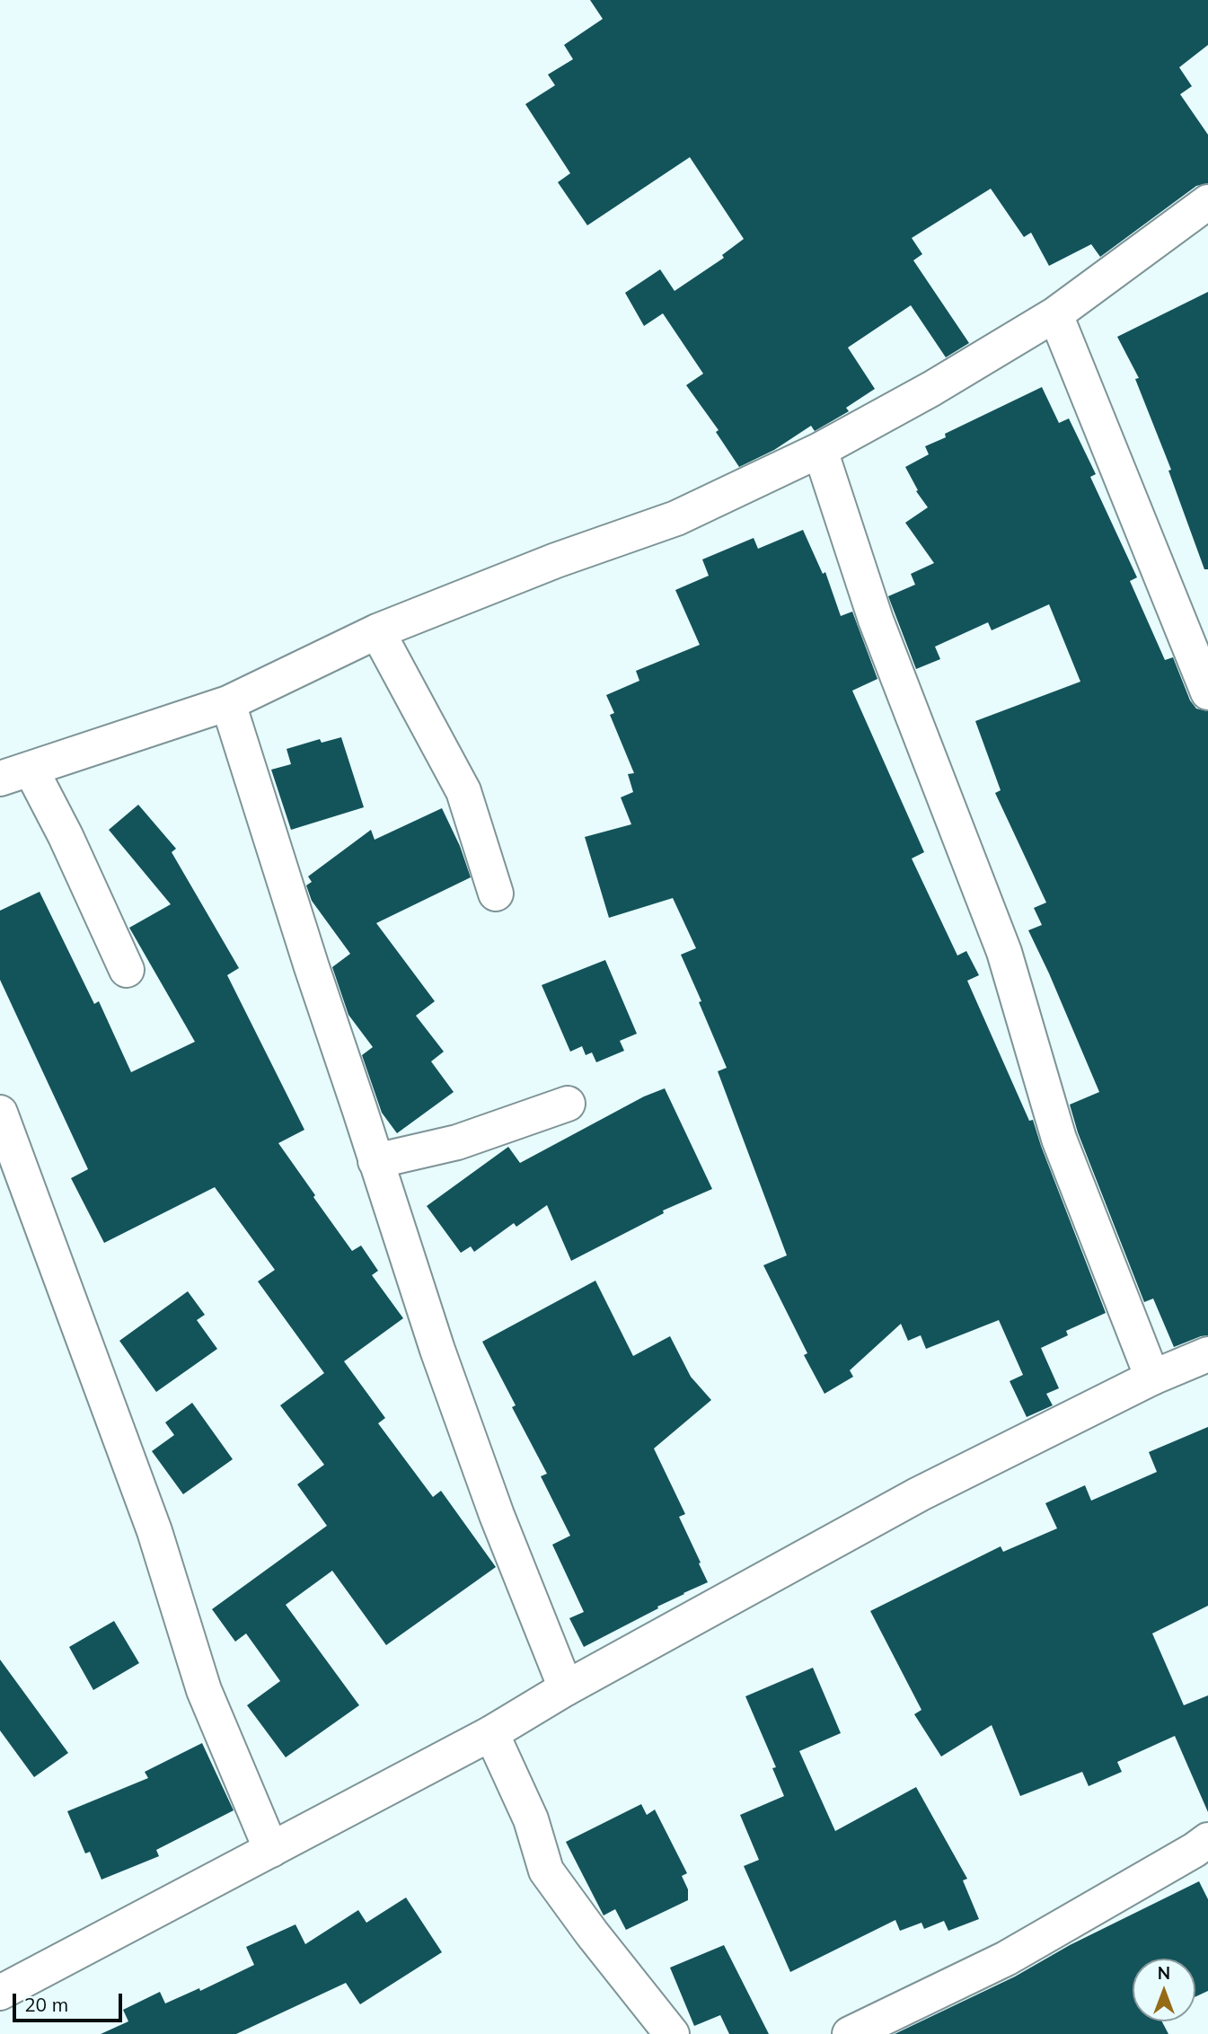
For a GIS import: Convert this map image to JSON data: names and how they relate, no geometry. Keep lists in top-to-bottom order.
{
  "scale_bar": "20 m",
  "north": "top"
}
